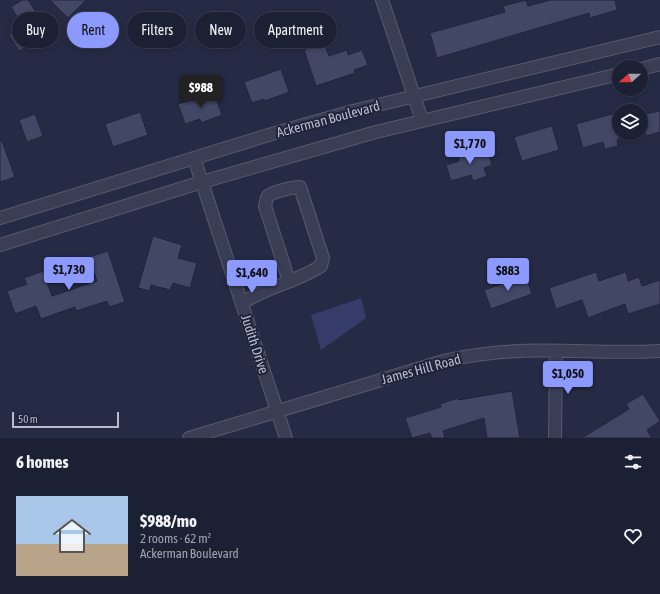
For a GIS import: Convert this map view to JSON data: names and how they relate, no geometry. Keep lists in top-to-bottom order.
{
  "streets": {
    "street": ["Ackerman Boulevard", "Judith Drive", "James Hill Road"]
  },
  "crossings": [
    ["Ackerman Boulevard", "Judith Drive"],
    ["Judith Drive", "James Hill Road"]
  ],
  "scale_bar": "50 m",
  "north": "left",
  "page": {
    "chip": [
      "Buy",
      "Rent",
      "Filters",
      "New",
      "Apartment"
    ],
    "price": [
      "$988",
      "$1,770",
      "$1,730",
      "$883",
      "$1,640",
      "$1,050"
    ],
    "scale": "50 m",
    "heading": "6 homes",
    "list": [
      {
        "name": "$988/mo",
        "note": "2 rooms · 62 m² · Ackerman Boulevard"
      }
    ]
  }
}
